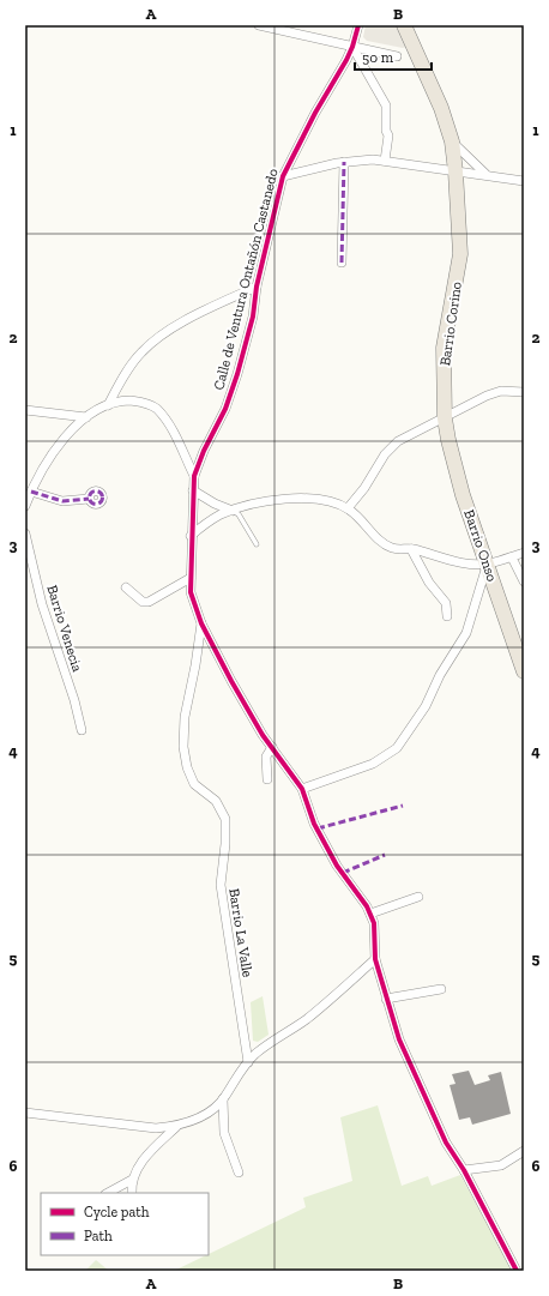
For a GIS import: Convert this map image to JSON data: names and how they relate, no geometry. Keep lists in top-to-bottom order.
{
  "streets": {
    "main road": ["Barrio Corino", "Barrio Onso"],
    "street": ["Calle de Ventura Ontañón Castanedo", "Barrio Venecia", "Barrio La Valle"]
  },
  "crossings": [
    ["Calle de Ventura Ontañón Castanedo", "Barrio La Valle"],
    ["Barrio Corino", "Barrio Onso"]
  ],
  "legend": ["Cycle path", "Path"],
  "scale_bar": "50 m",
  "grid": {
    "columns": ["A", "B"],
    "rows": [
      "1",
      "2",
      "3",
      "4",
      "5",
      "6"
    ]
  }
}
